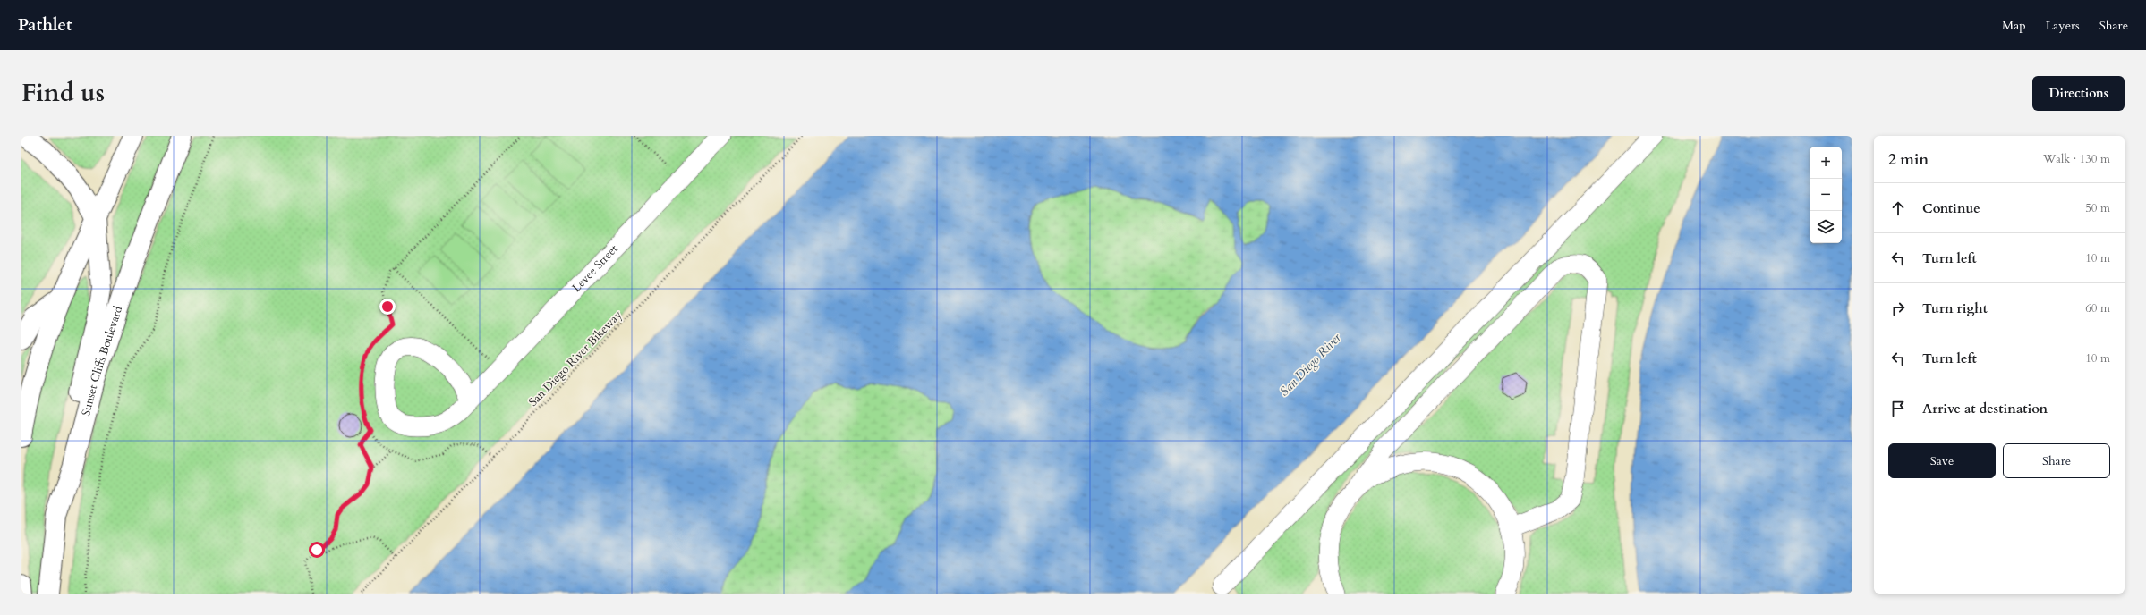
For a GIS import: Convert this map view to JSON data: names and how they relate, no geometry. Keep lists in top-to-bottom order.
{
  "streets": {
    "main road": ["Sunset Cliffs Boulevard"],
    "street": ["Levee Street"],
    "path": ["San Diego River Bikeway"]
  },
  "water": ["San Diego River"],
  "page": {
    "header": "Pathlet",
    "nav": ["Map", "Layers", "Share"],
    "title": "Find us",
    "buttons": [
      "Directions",
      ["Save", "Share"]
    ],
    "heading": ["2 min", "Walk · 130 m"],
    "map_buttons": ["+", "−"],
    "list": [
      ["Continue", "50 m"],
      ["Turn left", "10 m"],
      ["Turn right", "60 m"],
      ["Turn left", "10 m"],
      "Arrive at destination"
    ]
  }
}
